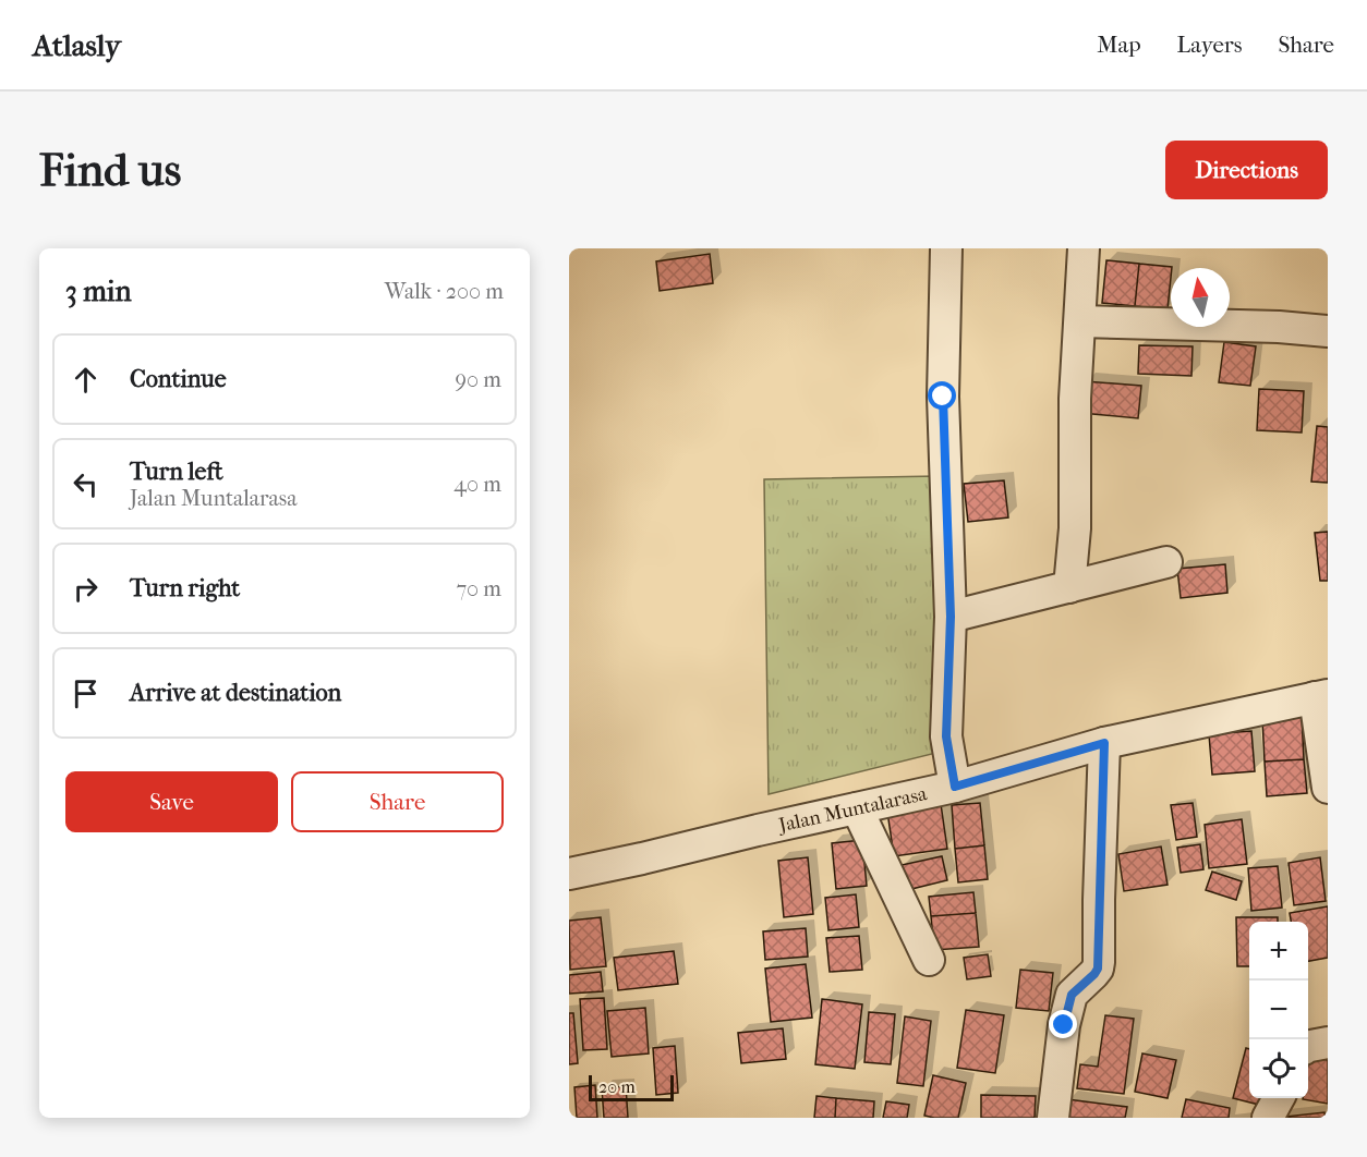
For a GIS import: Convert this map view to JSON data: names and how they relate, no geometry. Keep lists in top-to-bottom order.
{
  "streets": {
    "street": ["Jalan Muntalarasa"]
  },
  "scale_bar": "20 m",
  "north": "top",
  "page": {
    "header": "Atlasly",
    "nav": ["Map", "Layers", "Share"],
    "buttons": [
      "Directions",
      ["Save", "Share"]
    ],
    "title": "Find us",
    "heading": ["3 min", "Walk · 200 m"],
    "list": [
      ["Continue", "90 m"],
      ["Turn left", "Jalan Muntalarasa", "40 m"],
      ["Turn right", "70 m"],
      "Arrive at destination"
    ],
    "map_buttons": ["+", "−"],
    "scale": "20 m"
  }
}
